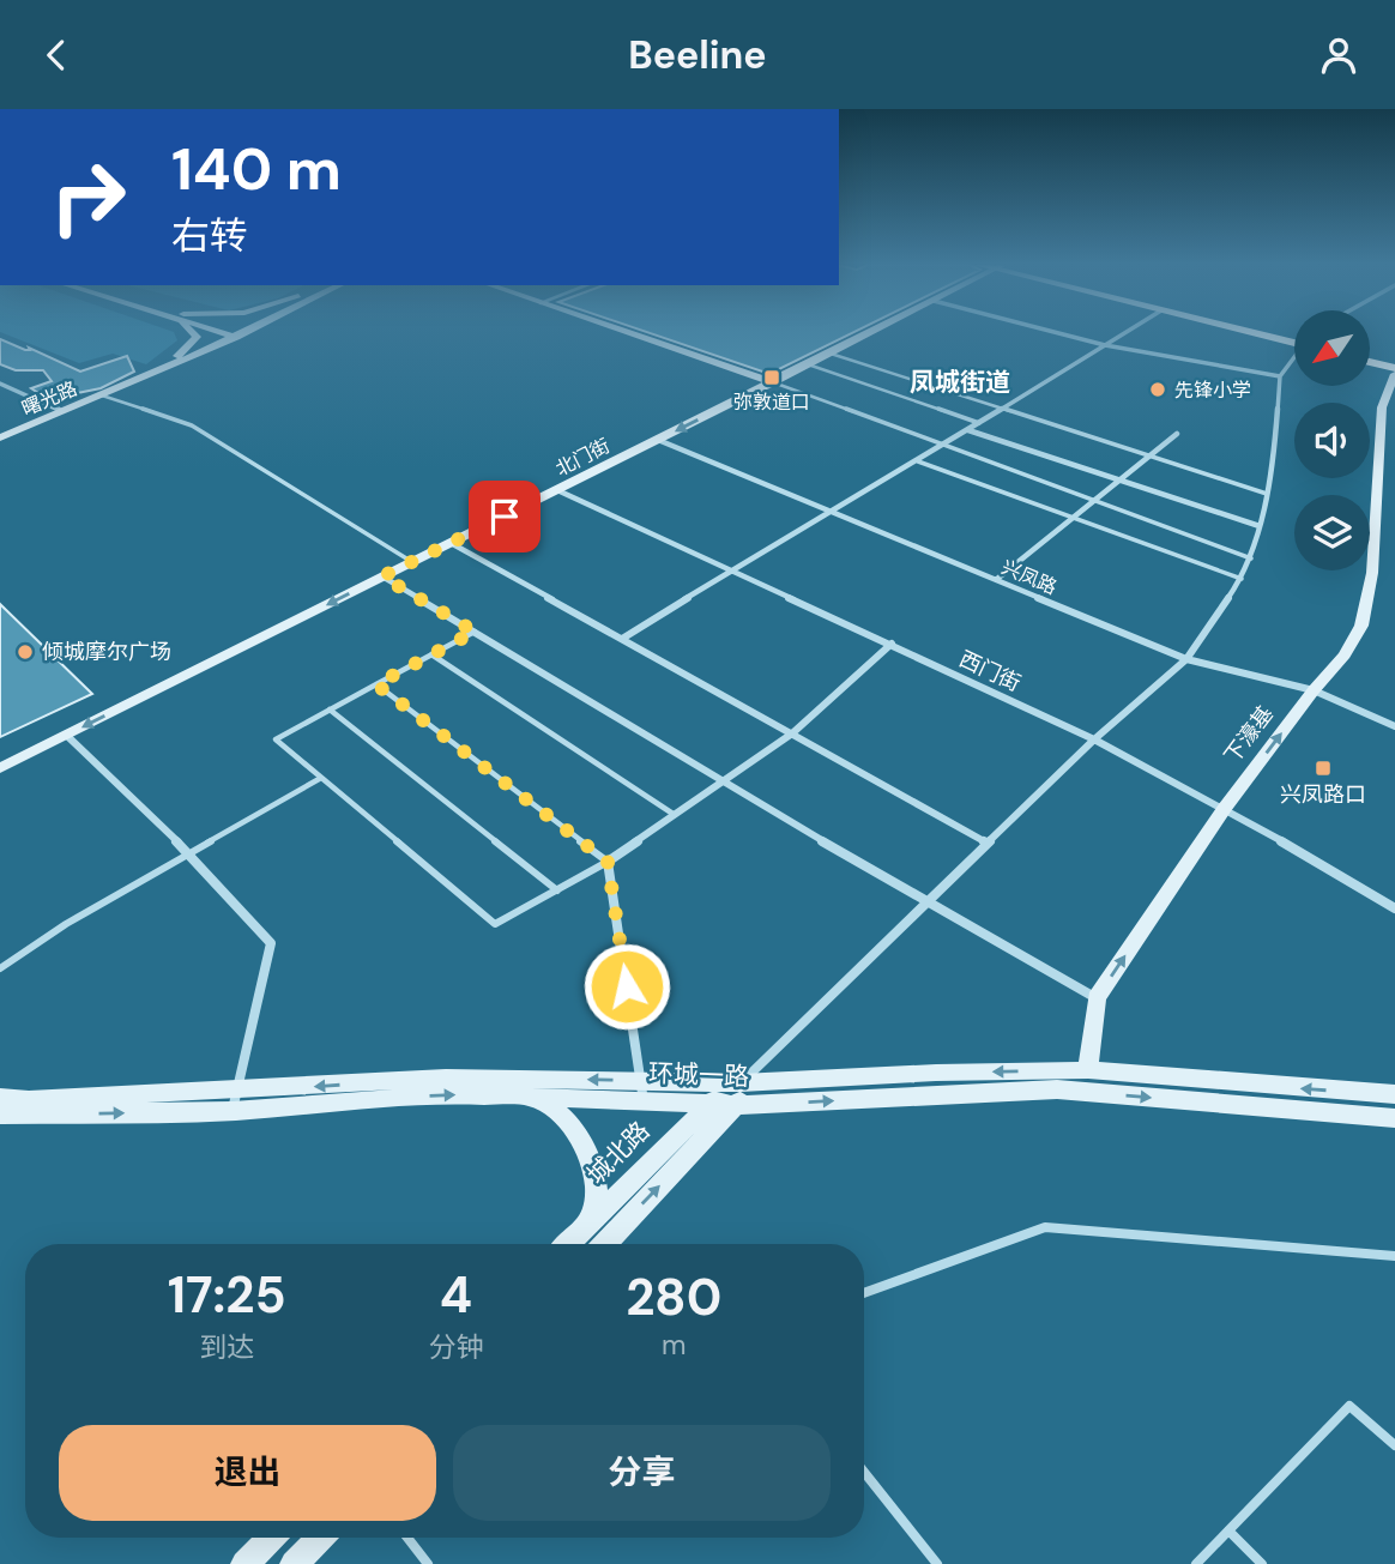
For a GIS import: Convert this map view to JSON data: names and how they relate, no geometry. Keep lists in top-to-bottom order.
{
  "streets": {
    "street": [
      "曙光路",
      "北门街",
      "兴凤路",
      "西门街",
      "下濠基",
      "环城一路",
      "城北路"
    ]
  },
  "crossings": [
    ["北门街", "兴凤路"],
    ["北门街", "西门街"],
    ["兴凤路", "下濠基"],
    ["西门街", "下濠基"],
    ["下濠基", "环城一路"],
    ["环城一路", "城北路"]
  ],
  "one_way": ["北门街"],
  "districts": ["凤城街道"],
  "places": {
    "transit": ["弥敦道口", "兴凤路口"],
    "other": ["先锋小学", "倾城摩尔广场"]
  },
  "north": "bottom left",
  "page": {
    "header": "Beeline",
    "turn": ["140 m", "右转"],
    "eta": [
      "17:25",
      "到达",
      "4",
      "分钟",
      "280",
      "m"
    ],
    "buttons": ["退出", "分享"]
  }
}
